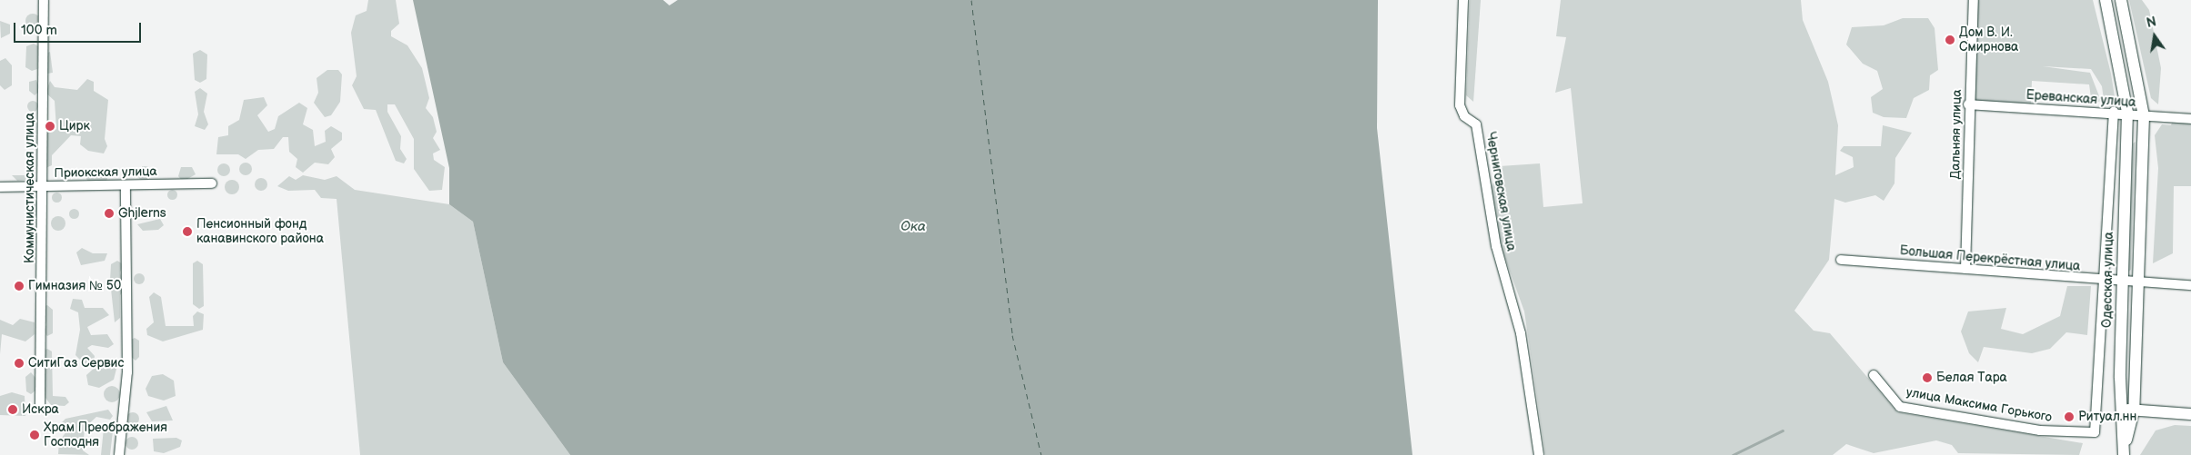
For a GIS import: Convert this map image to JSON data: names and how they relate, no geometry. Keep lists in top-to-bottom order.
{
  "streets": {
    "main road": ["Одесская улица"],
    "street": [
      "Ереванская улица",
      "Дальняя улица",
      "Приокская улица",
      "Коммунистическая улица",
      "Черниговская улица",
      "Большая Перекрёстная улица",
      "улица Максима Горького"
    ]
  },
  "crossings": [
    ["Ереванская улица", "Дальняя улица"],
    ["Ереванская улица", "Одесская улица"],
    ["Дальняя улица", "Большая Перекрёстная улица"],
    ["Приокская улица", "Коммунистическая улица"],
    ["Большая Перекрёстная улица", "Одесская улица"],
    ["Большая Перекрёстная улица", "улица Максима Горького"]
  ],
  "water": ["Ока"],
  "places": [
    "Дом В. И. Смирнова",
    "Цирк",
    "Ghjlerns",
    "Пенсионный фонд канавинского района",
    "Гимназия № 50",
    "СитиГаз Сервис",
    "Белая Тара",
    "Искра",
    "Ритуал.нн",
    "Храм Преображения Господня"
  ],
  "scale_bar": "100 m",
  "north": "top"
}
